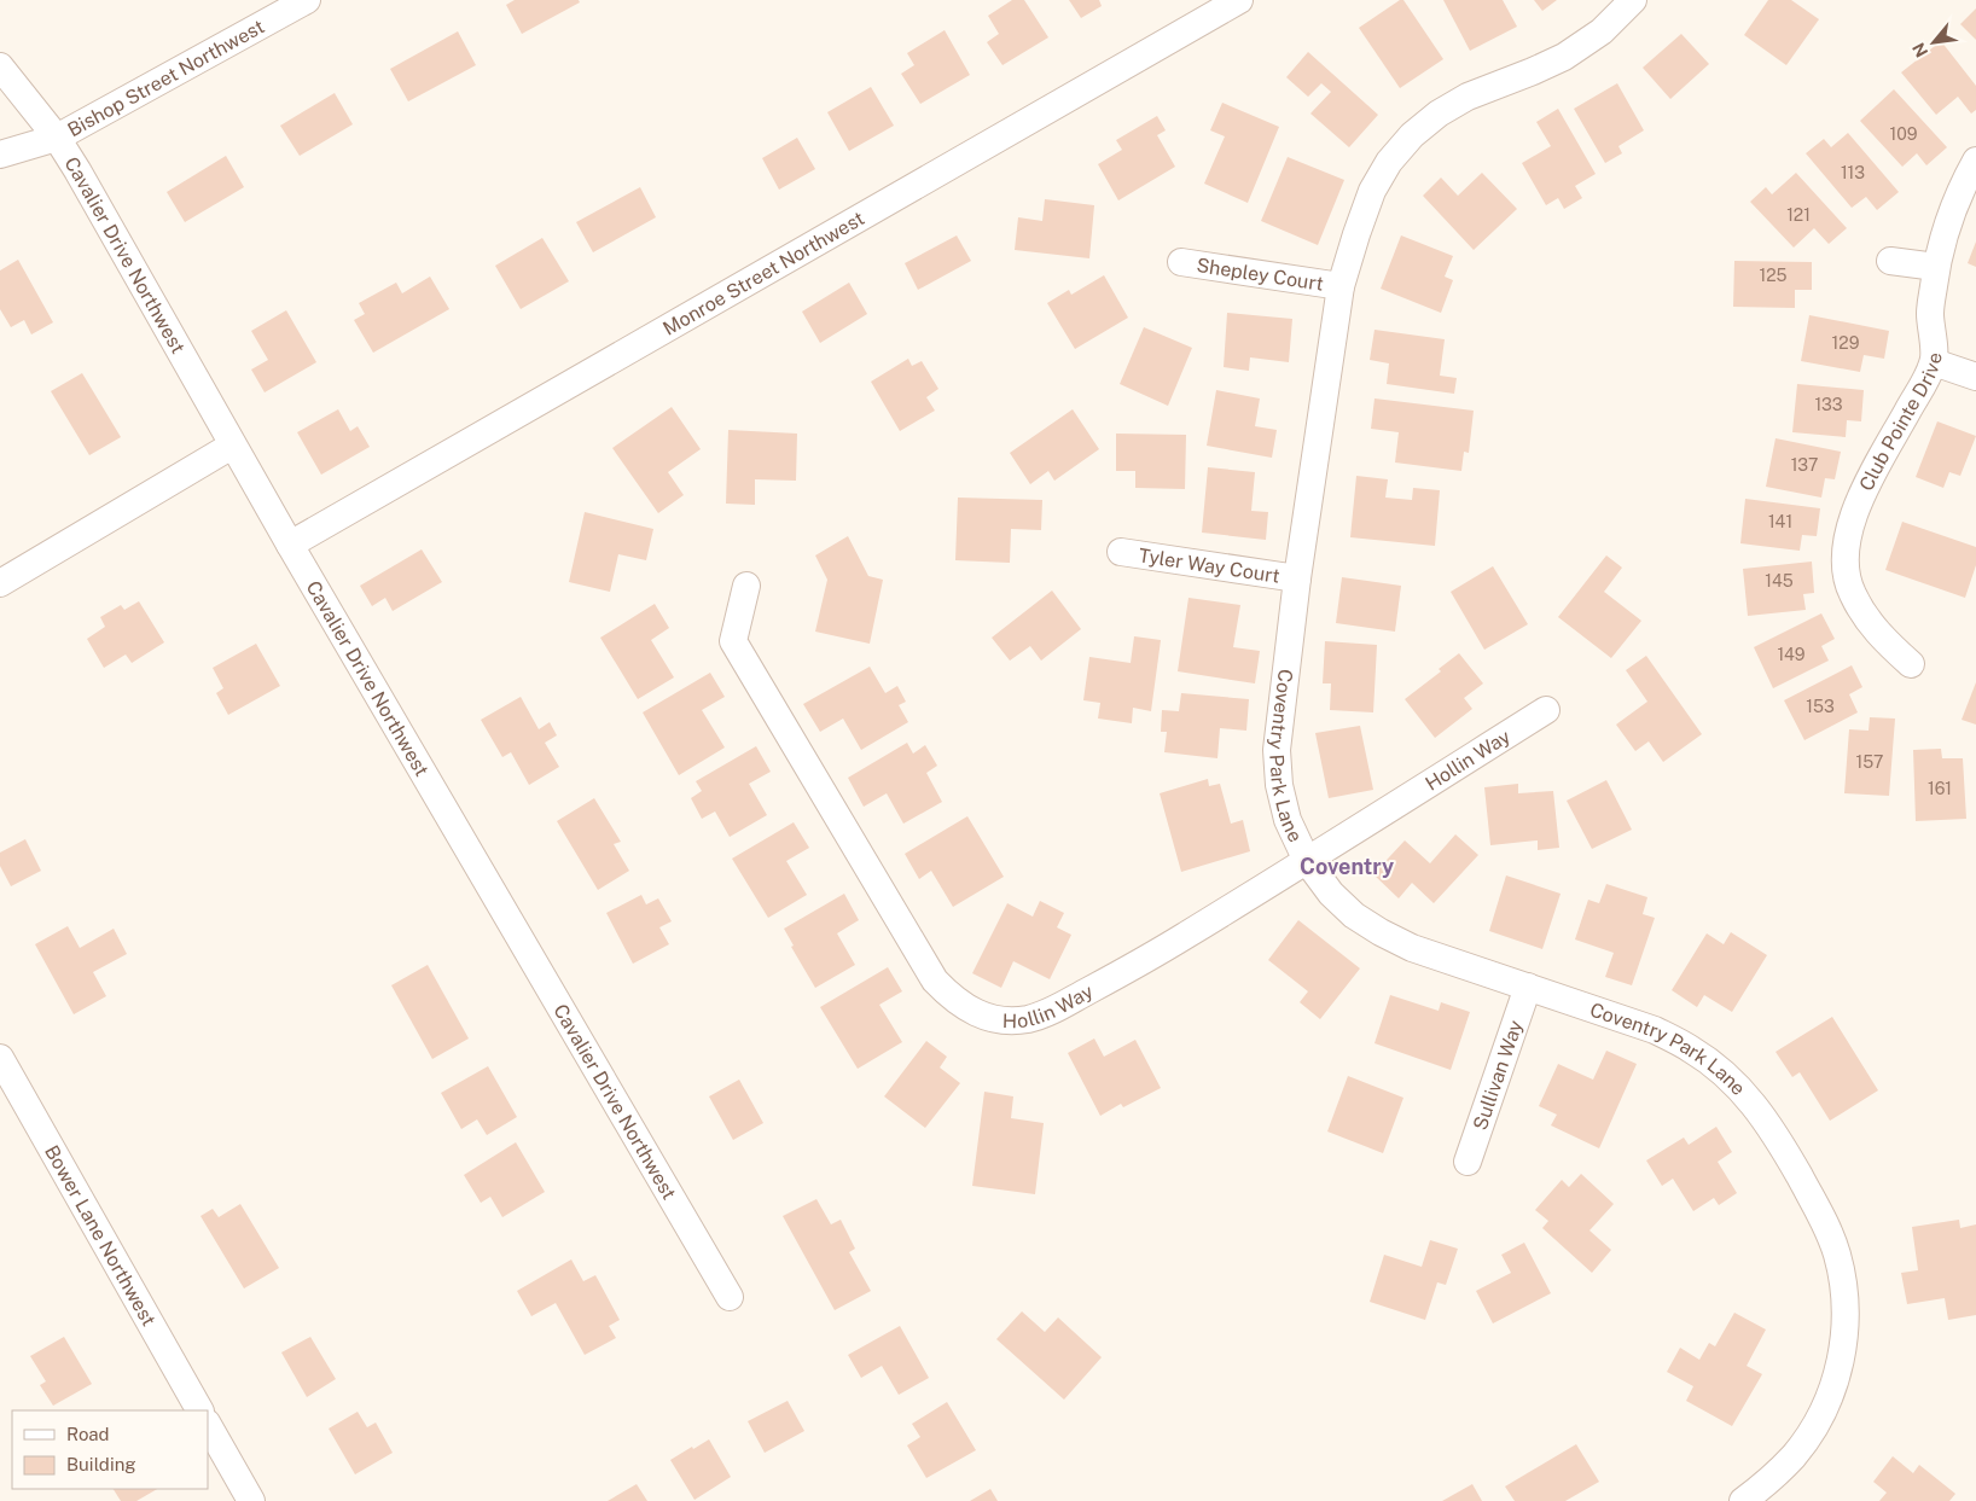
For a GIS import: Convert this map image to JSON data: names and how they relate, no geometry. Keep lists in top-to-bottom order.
{
  "streets": {
    "street": [
      "Bishop Street Northwest",
      "Cavalier Drive Northwest",
      "Monroe Street Northwest",
      "Shepley Court",
      "Club Pointe Drive",
      "Tyler Way Court",
      "Coventry Park Lane",
      "Hollin Way",
      "Sullivan Way",
      "Bower Lane Northwest"
    ]
  },
  "crossings": [
    ["Bishop Street Northwest", "Cavalier Drive Northwest"],
    ["Cavalier Drive Northwest", "Monroe Street Northwest"],
    ["Shepley Court", "Coventry Park Lane"],
    ["Tyler Way Court", "Coventry Park Lane"],
    ["Coventry Park Lane", "Hollin Way"],
    ["Coventry Park Lane", "Sullivan Way"]
  ],
  "districts": ["Coventry"],
  "house_numbers": [
    "109",
    "113",
    "121",
    "125",
    "129",
    "133",
    "137",
    "141",
    "145",
    "149",
    "153",
    "157",
    "161"
  ],
  "legend": ["Road", "Building"],
  "north": "bottom left"
}
